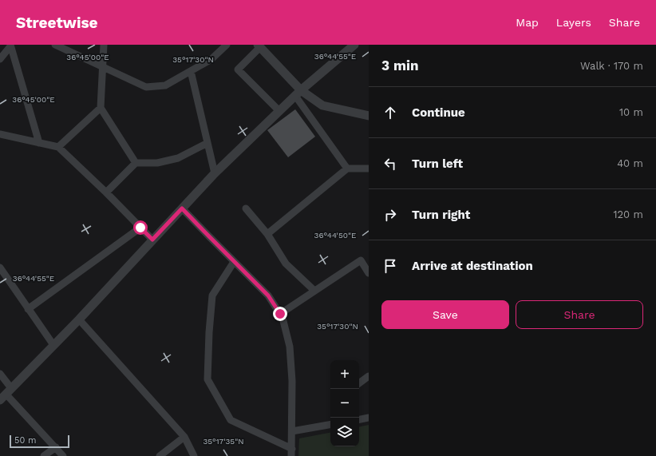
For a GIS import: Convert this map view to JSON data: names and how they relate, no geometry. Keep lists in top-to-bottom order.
{
  "scale_bar": "50 m",
  "page": {
    "header": "Streetwise",
    "nav": ["Map", "Layers", "Share"],
    "heading": ["3 min", "Walk · 170 m"],
    "list": [
      ["Continue", "10 m"],
      ["Turn left", "40 m"],
      ["Turn right", "120 m"],
      "Arrive at destination"
    ],
    "buttons": ["Save", "Share"],
    "map_buttons": ["+", "−"],
    "scale": "50 m"
  },
  "coordinates": [
    "36°44'55\"E",
    "36°45'00\"E",
    "35°17'30\"N",
    "36°44'50\"E",
    "35°17'35\"N"
  ]
}
